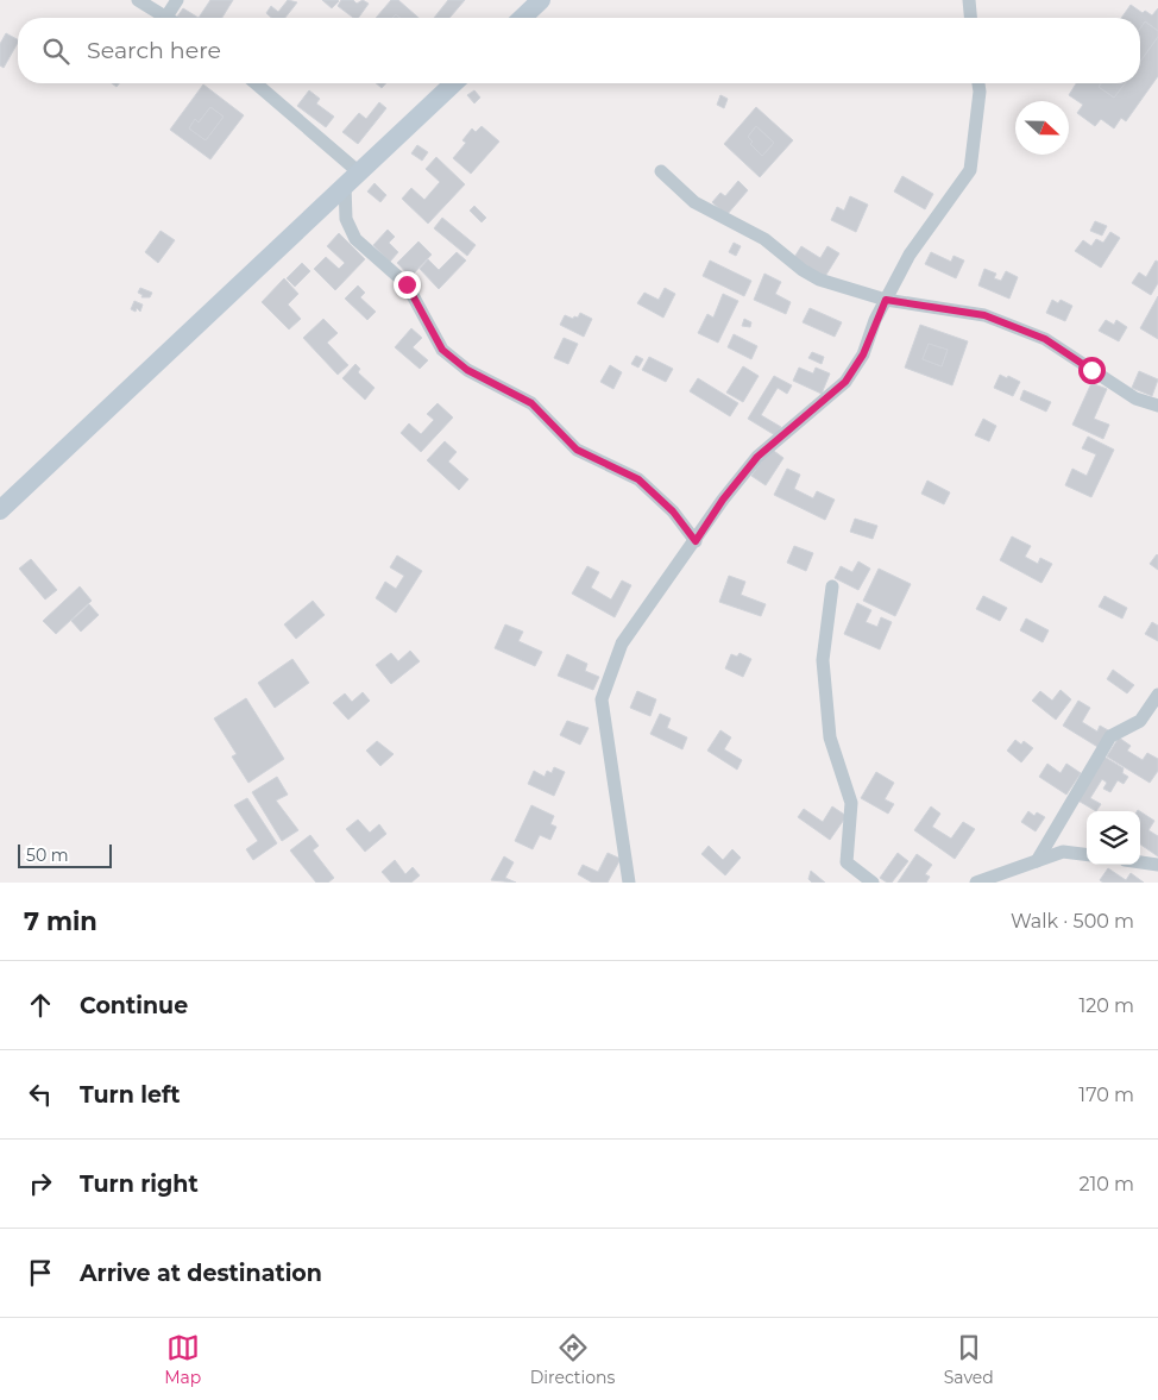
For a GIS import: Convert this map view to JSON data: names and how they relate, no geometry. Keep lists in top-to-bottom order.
{
  "scale_bar": "50 m",
  "north": "right",
  "page": {
    "search": "Search here",
    "scale": "50 m",
    "heading": ["7 min", "Walk · 500 m"],
    "list": [
      ["Continue", "120 m"],
      ["Turn left", "170 m"],
      ["Turn right", "210 m"],
      "Arrive at destination"
    ],
    "nav": ["Map", "Directions", "Saved"]
  }
}
